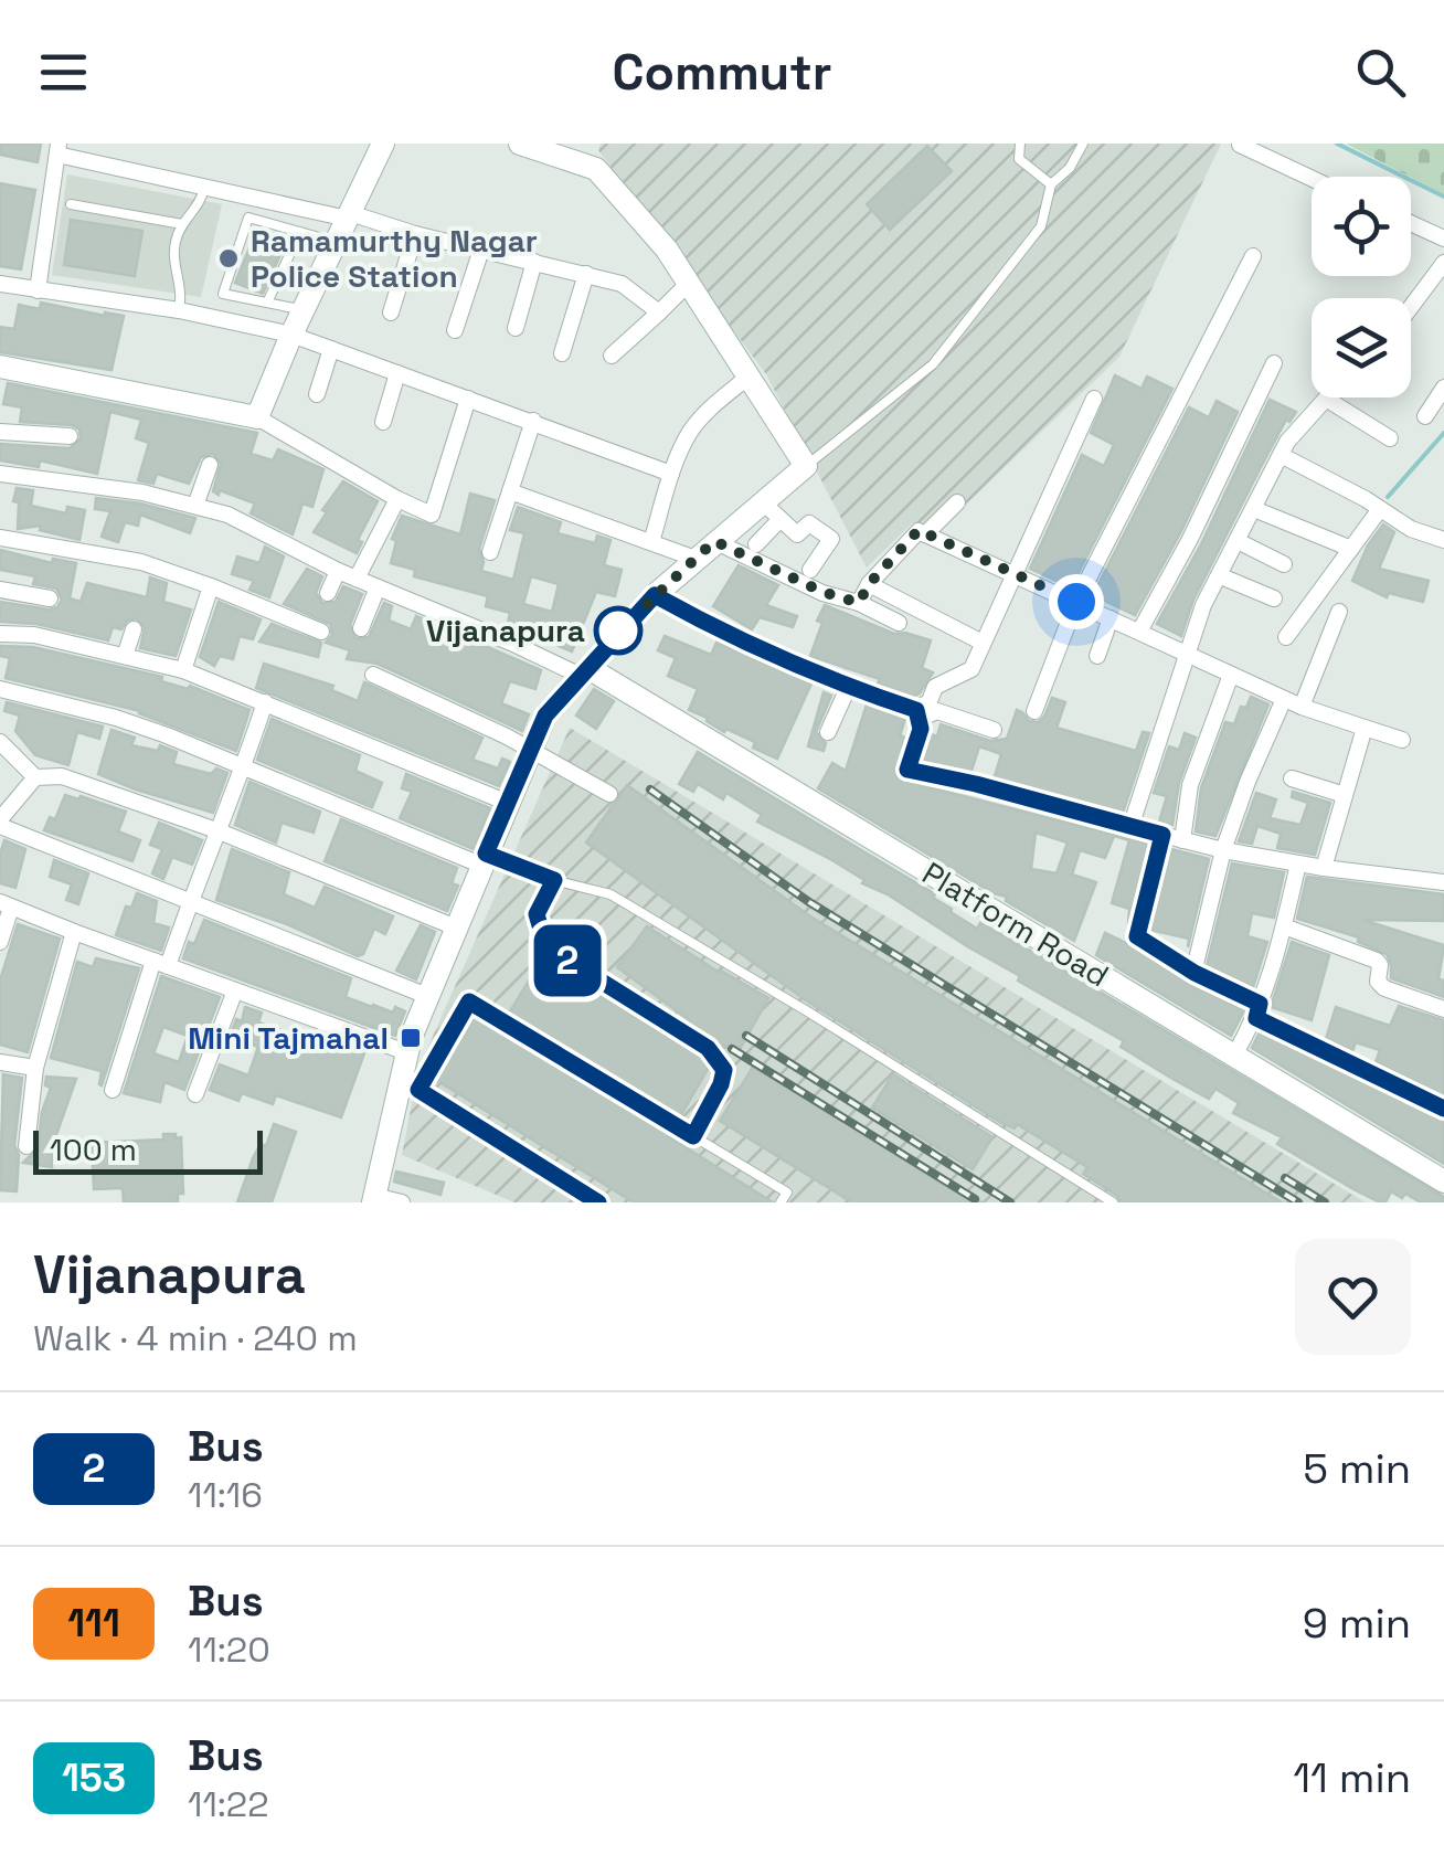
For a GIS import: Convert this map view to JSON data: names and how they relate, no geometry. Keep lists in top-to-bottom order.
{
  "streets": {
    "street": ["Platform Road"]
  },
  "places": {
    "other": ["Ramamurthy Nagar Police Station", "Vijanapura"],
    "transit": ["Mini Tajmahal"]
  },
  "lines": ["bus line 2"],
  "scale_bar": "100 m",
  "page": {
    "header": "Commutr",
    "on_map": "2",
    "scale": "100 m",
    "heading": ["Vijanapura", "Walk · 4 min · 240 m"],
    "list": [
      {
        "mark": "2",
        "name": "Bus",
        "note": "11:16",
        "value": "5 min"
      },
      {
        "mark": "111",
        "name": "Bus",
        "note": "11:20",
        "value": "9 min"
      },
      {
        "mark": "153",
        "name": "Bus",
        "note": "11:22",
        "value": "11 min"
      }
    ]
  }
}
